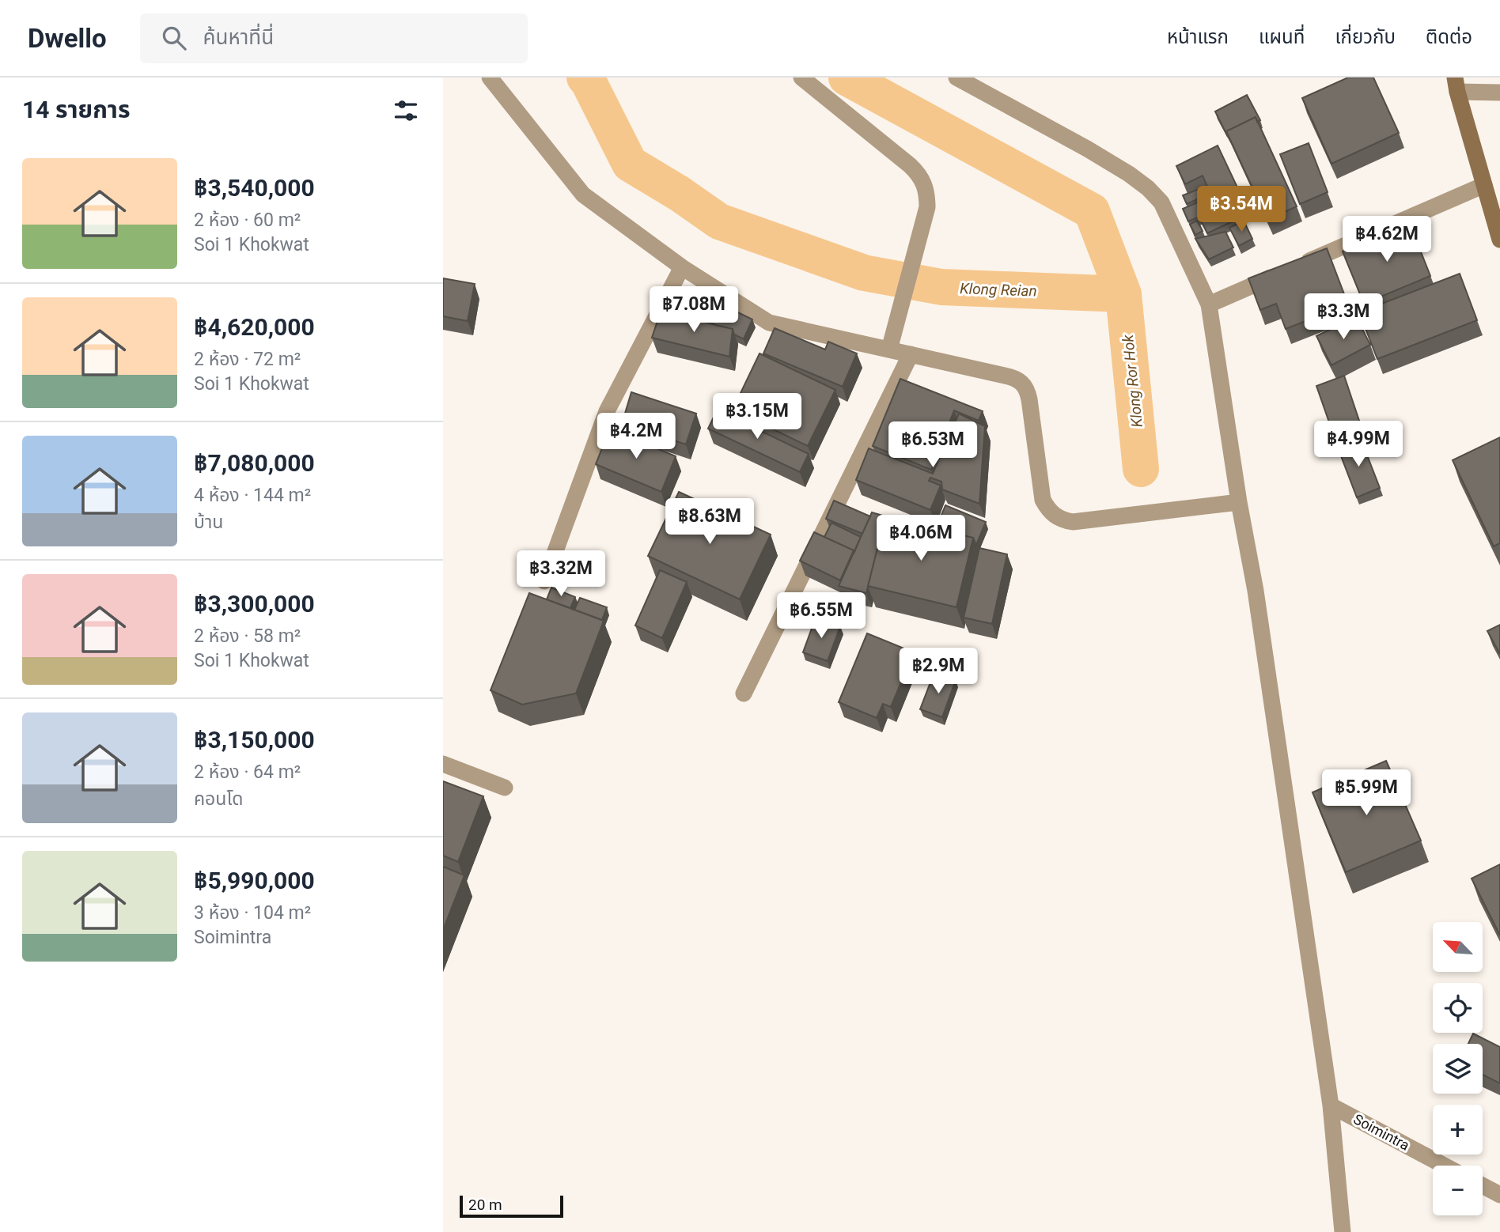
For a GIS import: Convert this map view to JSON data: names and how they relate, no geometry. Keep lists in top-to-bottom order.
{
  "streets": {
    "street": ["Soimintra"]
  },
  "water": ["Klong Reian", "Klong Ror Hok"],
  "scale_bar": "20 m",
  "north": "top left",
  "page": {
    "header": "Dwello",
    "search": "ค้นหาที่นี่",
    "nav": [
      "หน้าแรก",
      "แผนที่",
      "เกี่ยวกับ",
      "ติดต่อ"
    ],
    "heading": "14 รายการ",
    "list": [
      {
        "name": "฿3,540,000",
        "note": "2 ห้อง · 60 m² · Soi 1 Khokwat"
      },
      {
        "name": "฿4,620,000",
        "note": "2 ห้อง · 72 m² · Soi 1 Khokwat"
      },
      {
        "name": "฿7,080,000",
        "note": "4 ห้อง · 144 m² · บ้าน"
      },
      {
        "name": "฿3,300,000",
        "note": "2 ห้อง · 58 m² · Soi 1 Khokwat"
      },
      {
        "name": "฿3,150,000",
        "note": "2 ห้อง · 64 m² · คอนโด"
      },
      {
        "name": "฿5,990,000",
        "note": "3 ห้อง · 104 m² · Soimintra"
      }
    ],
    "price": [
      "฿3.54M",
      "฿4.62M",
      "฿7.08M",
      "฿3.3M",
      "฿3.15M",
      "฿4.2M",
      "฿4.99M",
      "฿6.53M",
      "฿8.63M",
      "฿4.06M",
      "฿3.32M",
      "฿6.55M",
      "฿2.9M",
      "฿5.99M"
    ],
    "map_buttons": ["+", "−"],
    "scale": "20 m"
  }
}
